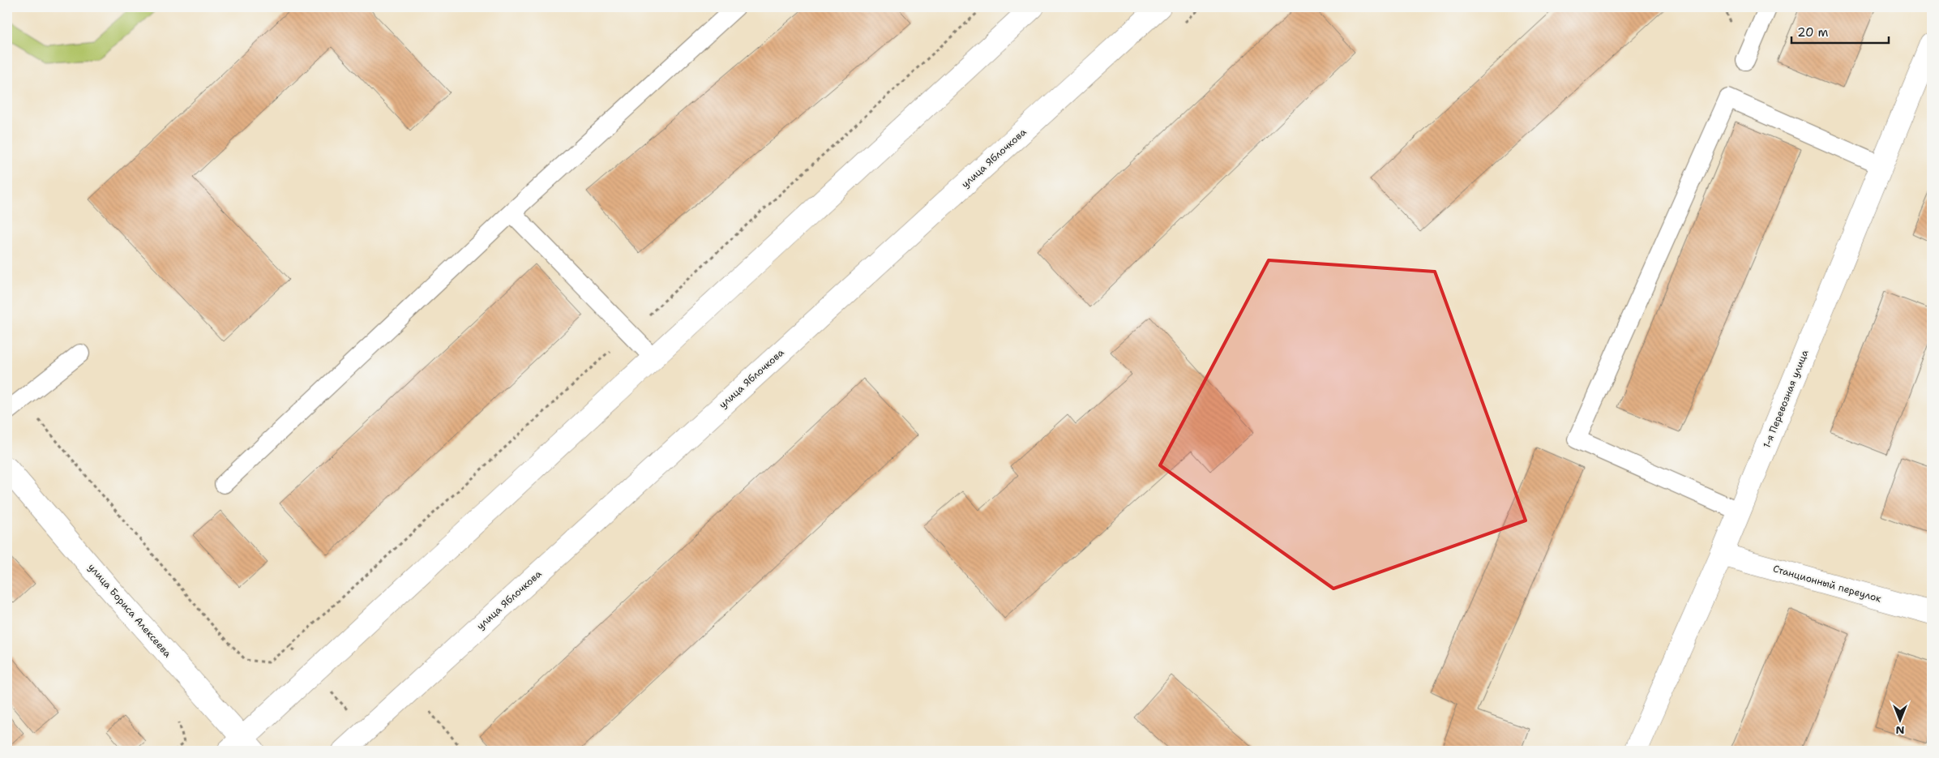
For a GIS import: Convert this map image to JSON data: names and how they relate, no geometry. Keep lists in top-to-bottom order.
{
  "streets": {
    "main road": [
      "улица Яблочкова",
      "1-я Перевозная улица",
      "Станционный переулок",
      "улица Бориса Алексеева"
    ]
  },
  "crossings": [
    ["1-я Перевозная улица", "Станционный переулок"]
  ],
  "scale_bar": "20 m",
  "north": "bottom"
}
